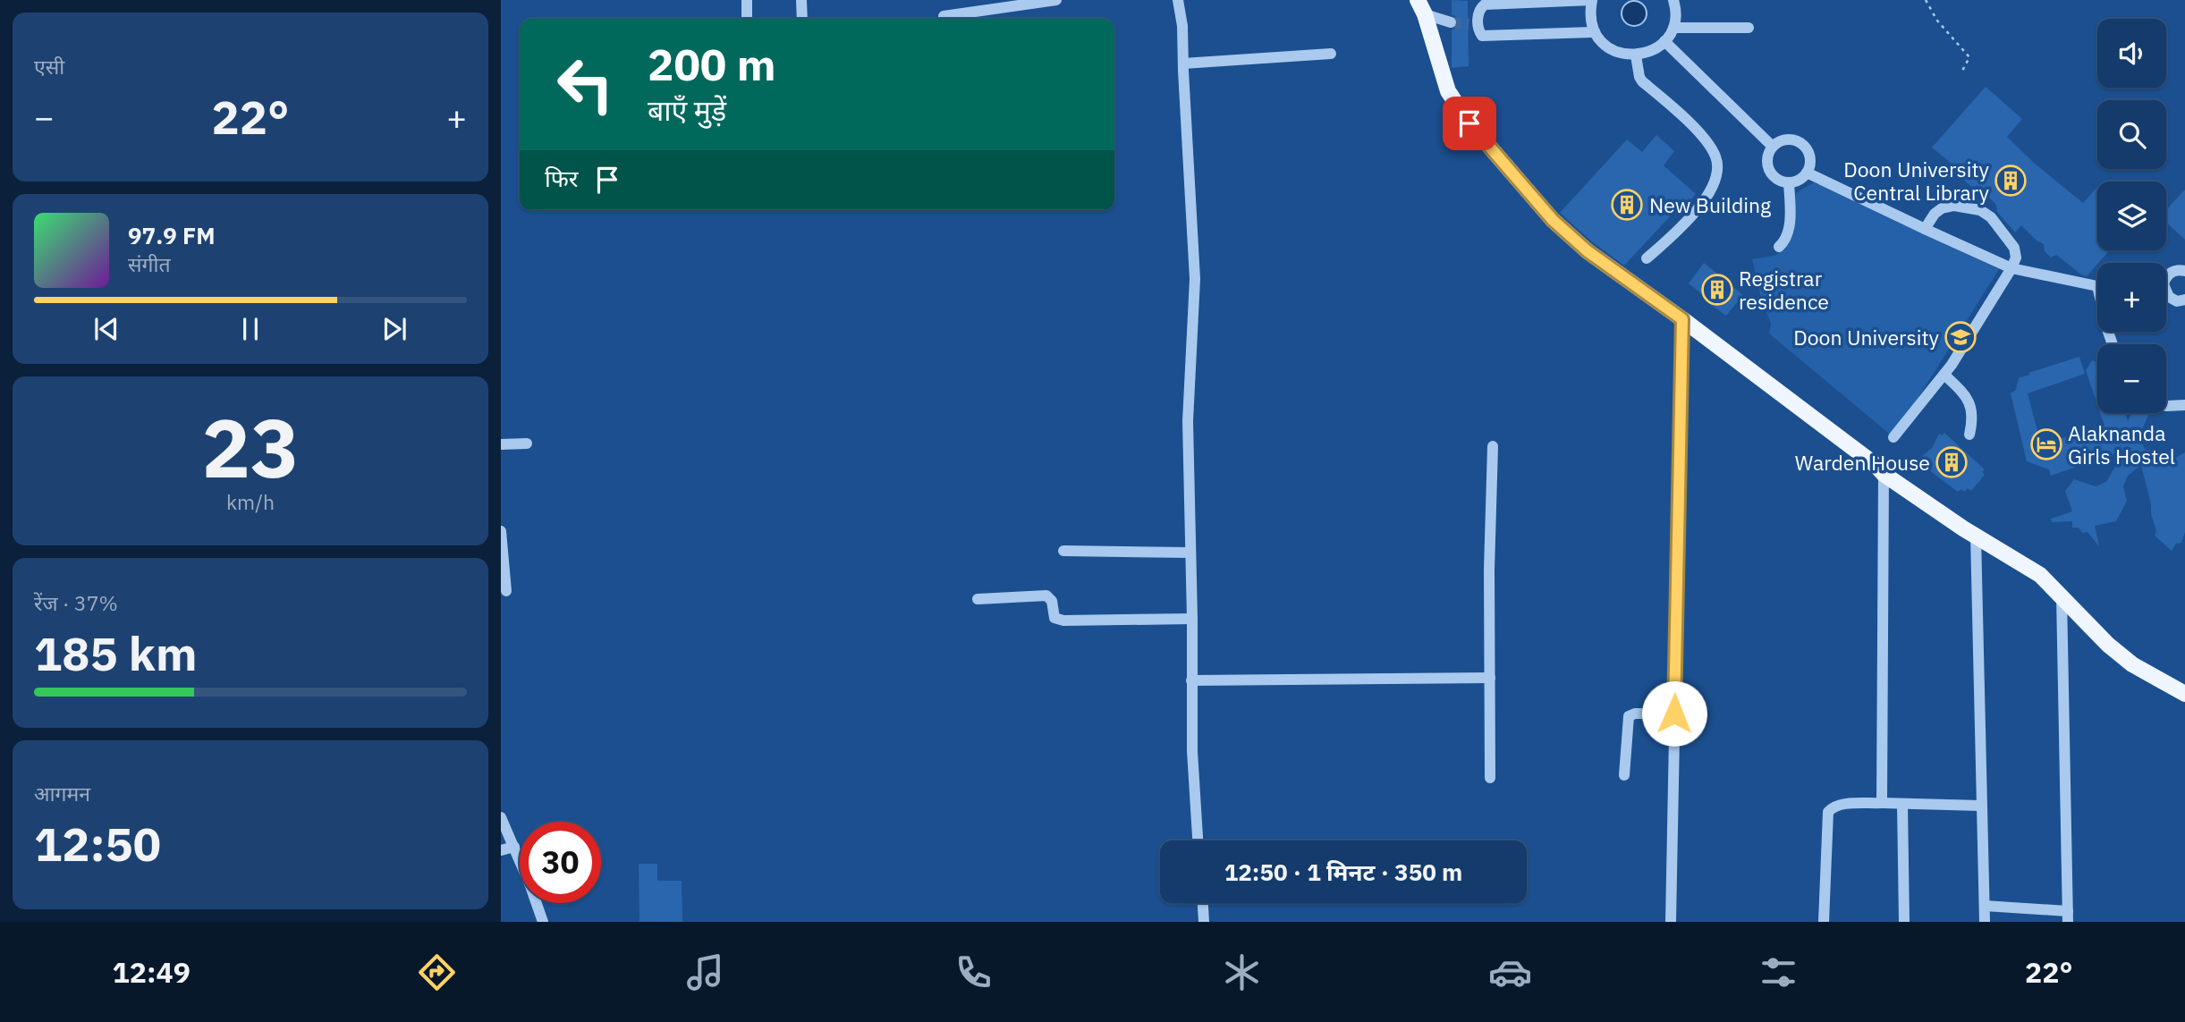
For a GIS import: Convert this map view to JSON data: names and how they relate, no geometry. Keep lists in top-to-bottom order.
{
  "places": {
    "building": [
      "Doon University Central Library",
      "New Building",
      "Registrar residence",
      "Warden House"
    ],
    "school or university": ["Doon University"],
    "hotel": ["Alaknanda Girls Hostel"]
  },
  "page": {
    "tile": [
      "एसी",
      ["23", "km/h"],
      ["रेंज · 37%", "185 km"],
      ["आगमन", "12:50"]
    ],
    "map_buttons": ["+", "−"],
    "turn": ["200 m", "बाएँ मुड़ें"],
    "heat": ["−", "22°", "+"],
    "then": "फिर",
    "song": ["97.9 FM", "संगीत"],
    "limit": "30",
    "trip": "12:50 · 1 मिनट · 350 m",
    "tabs": ["12:49", "22°"]
  }
}
